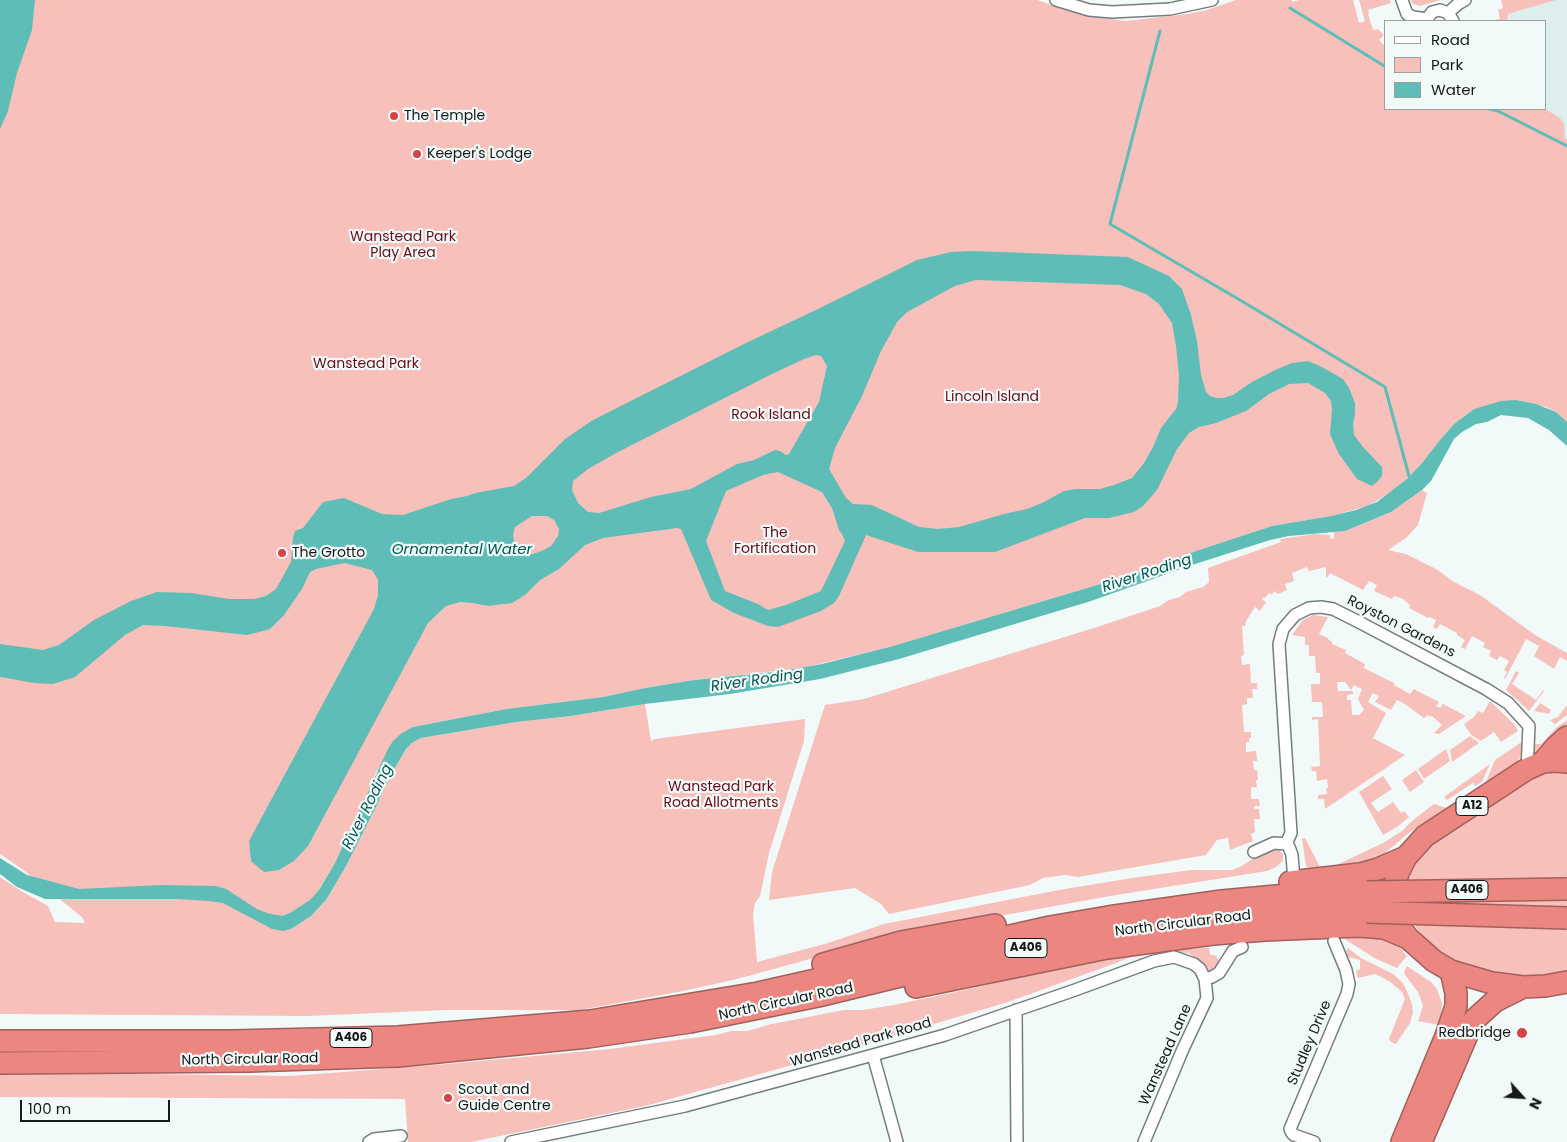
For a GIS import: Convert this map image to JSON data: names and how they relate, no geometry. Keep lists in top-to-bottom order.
{
  "streets": {
    "highway": ["A12", "A406", "North Circular Road"],
    "street": [
      "Royston Gardens",
      "Wanstead Park Road",
      "Studley Drive",
      "Wanstead Lane"
    ]
  },
  "crossings": [
    ["Royston Gardens", "A12"],
    ["A12", "A406"],
    ["A406", "North Circular Road"],
    ["Wanstead Park Road", "Wanstead Lane"]
  ],
  "water": ["Ornamental Water", "River Roding"],
  "parks": [
    "Wanstead Park Play Area",
    "Wanstead Park",
    "Lincoln Island",
    "Rook Island",
    "The Fortification",
    "Wanstead Park Road Allotments"
  ],
  "places": [
    "The Temple",
    "Keeper's Lodge",
    "The Grotto",
    "Redbridge",
    "Scout and Guide Centre"
  ],
  "legend": ["Road", "Park", "Water"],
  "scale_bar": "100 m",
  "north": "bottom right"
}
